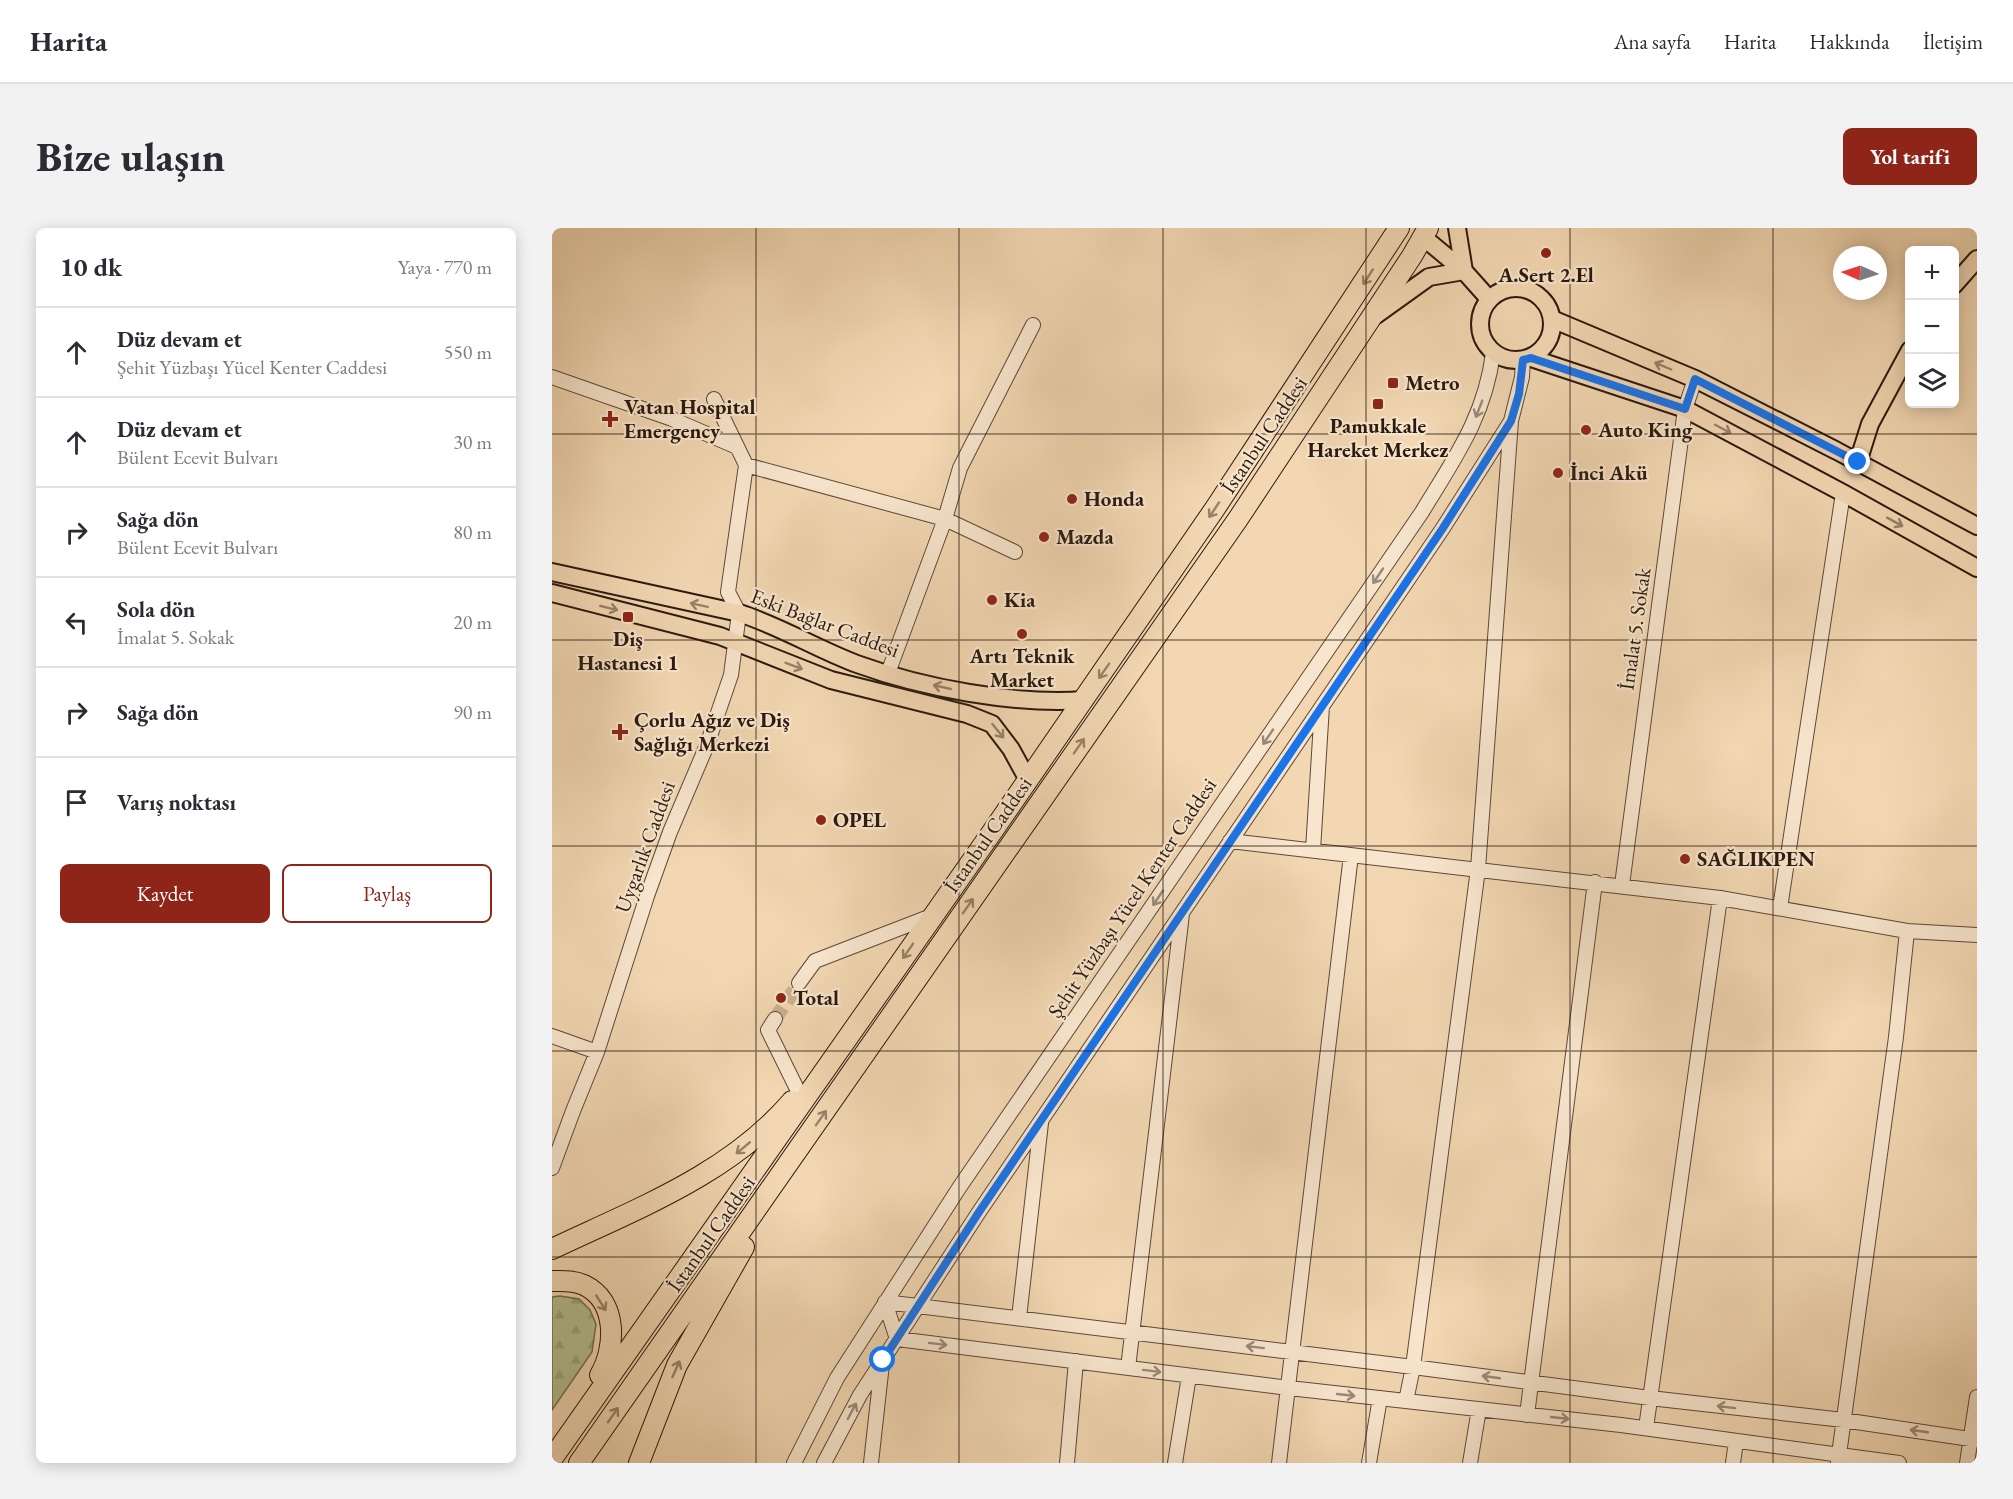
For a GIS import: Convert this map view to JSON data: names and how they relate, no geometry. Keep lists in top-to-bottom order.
{
  "streets": {
    "highway": ["İstanbul Caddesi"],
    "main road": ["Eski Bağlar Caddesi"],
    "street": ["İmalat 5. Sokak", "Uygarlık Caddesi", "Şehit Yüzbaşı Yücel Kenter Caddesi"]
  },
  "crossings": [
    ["İstanbul Caddesi", "Eski Bağlar Caddesi"],
    ["Eski Bağlar Caddesi", "Uygarlık Caddesi"]
  ],
  "places": {
    "other": [
      "A.Sert 2.El",
      "Auto King",
      "İnci Akü",
      "Honda",
      "Mazda",
      "Kia",
      "Artı Teknik Market",
      "OPEL",
      "SAĞLIKPEN",
      "Total"
    ],
    "transit": ["Metro", "Pamukkale Hareket Merkez", "Diş Hastanesi 1"],
    "health": ["Vatan Hospital Emergency", "Çorlu Ağız ve Diş Sağlığı Merkezi"]
  },
  "north": "left",
  "page": {
    "header": "Harita",
    "nav": [
      "Ana sayfa",
      "Harita",
      "Hakkında",
      "İletişim"
    ],
    "buttons": [
      "Yol tarifi",
      ["Kaydet", "Paylaş"]
    ],
    "title": "Bize ulaşın",
    "heading": ["10 dk", "Yaya · 770 m"],
    "map_buttons": ["+", "−"],
    "list": [
      ["Düz devam et", "Şehit Yüzbaşı Yücel Kenter Caddesi", "550 m"],
      ["Düz devam et", "Bülent Ecevit Bulvarı", "30 m"],
      ["Sağa dön", "Bülent Ecevit Bulvarı", "80 m"],
      ["Sola dön", "İmalat 5. Sokak", "20 m"],
      ["Sağa dön", "90 m"],
      "Varış noktası"
    ]
  }
}
